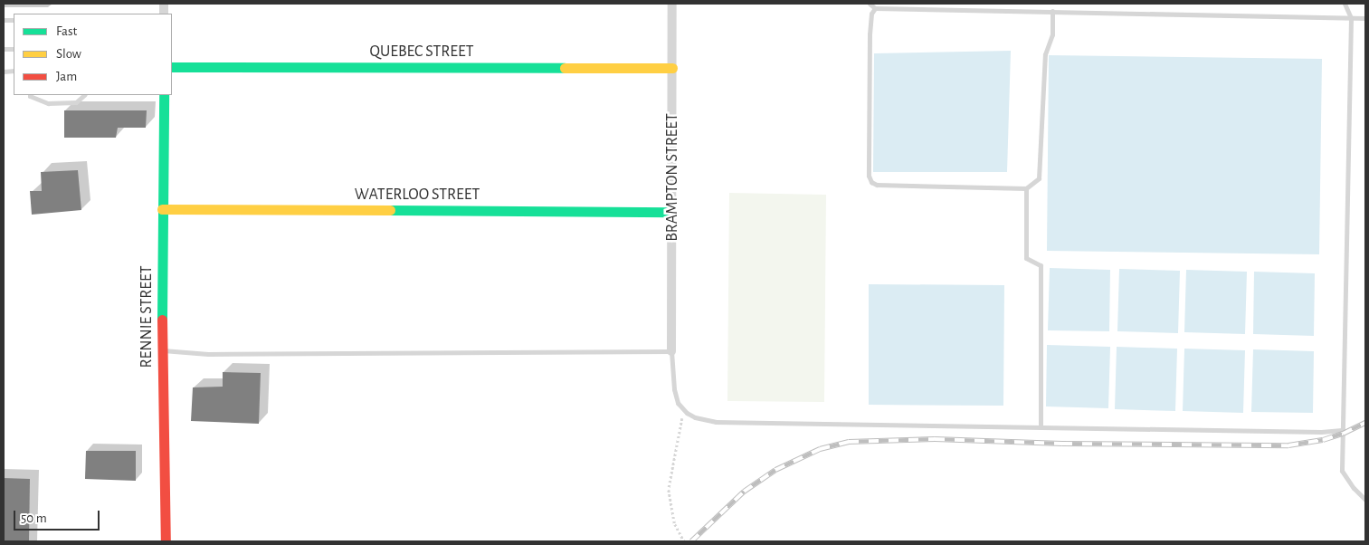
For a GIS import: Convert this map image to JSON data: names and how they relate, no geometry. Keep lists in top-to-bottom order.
{
  "streets": {
    "street": [
      "QUEBEC STREET",
      "BRAMPTON STREET",
      "WATERLOO STREET",
      "RENNIE STREET"
    ]
  },
  "crossings": [
    ["QUEBEC STREET", "BRAMPTON STREET"],
    ["BRAMPTON STREET", "WATERLOO STREET"],
    ["WATERLOO STREET", "RENNIE STREET"]
  ],
  "legend": ["Fast", "Slow", "Jam"],
  "scale_bar": "50 m"
}
